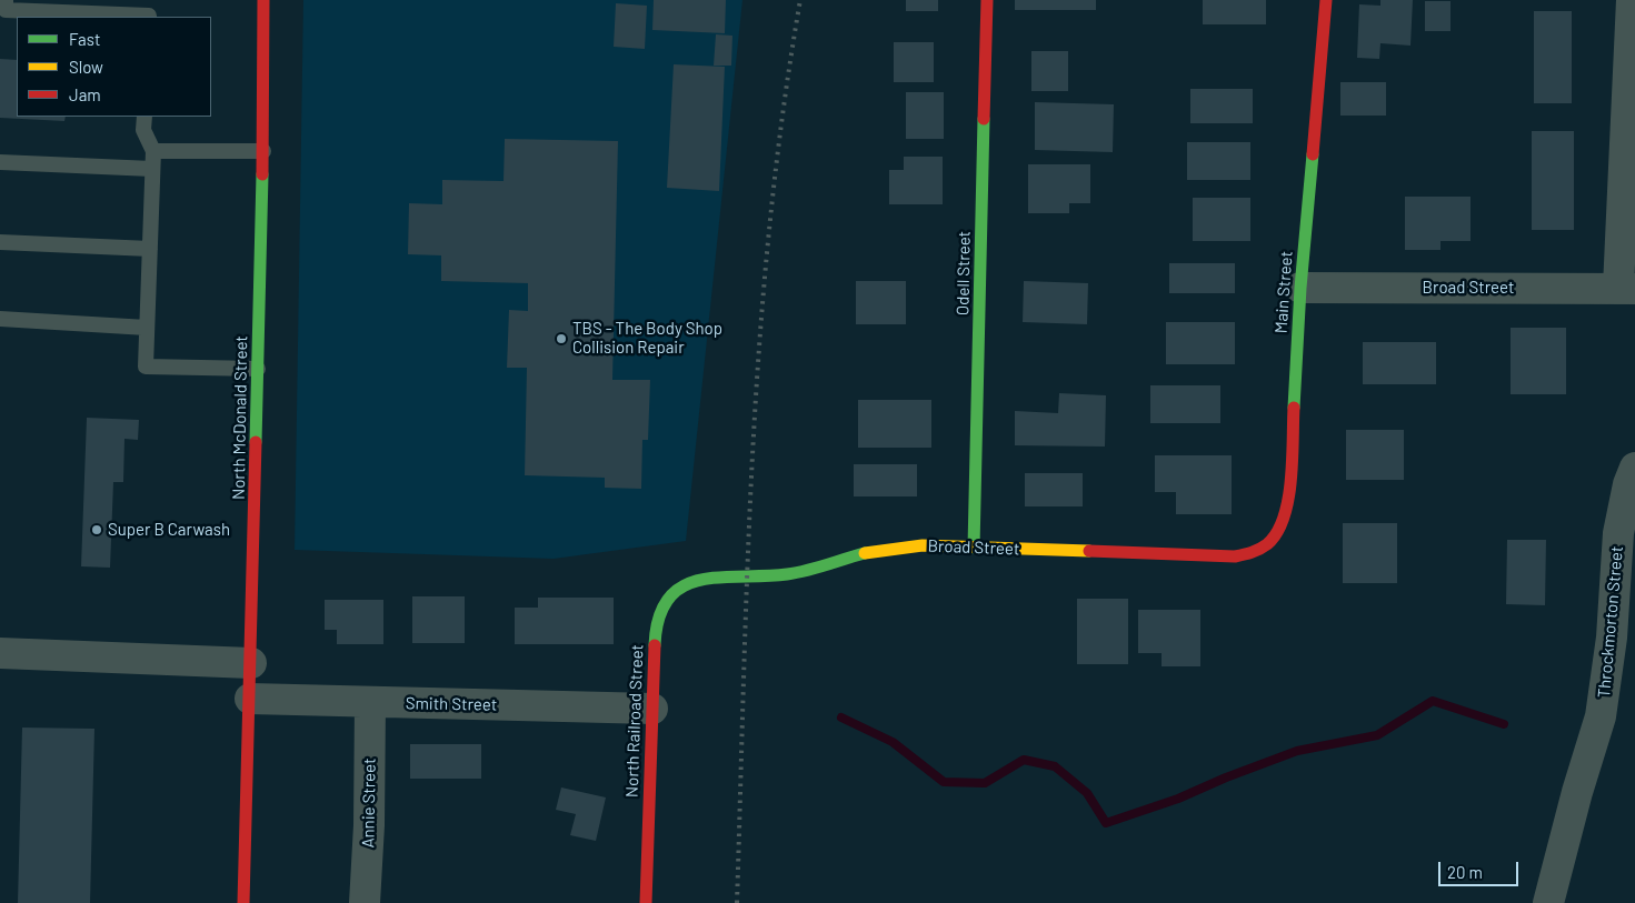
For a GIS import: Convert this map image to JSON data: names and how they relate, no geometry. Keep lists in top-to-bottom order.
{
  "streets": {
    "street": [
      "Odell Street",
      "Broad Street",
      "Main Street",
      "North McDonald Street",
      "Throckmorton Street",
      "Smith Street",
      "North Railroad Street",
      "Annie Street"
    ]
  },
  "crossings": [
    ["Odell Street", "Broad Street"],
    ["Broad Street", "Main Street"],
    ["Broad Street", "North Railroad Street"],
    ["North McDonald Street", "Smith Street"],
    ["Smith Street", "North Railroad Street"],
    ["Smith Street", "Annie Street"]
  ],
  "places": ["TBS - The Body Shop Collision Repair", "Super B Carwash"],
  "legend": ["Fast", "Slow", "Jam"],
  "scale_bar": "20 m"
}
